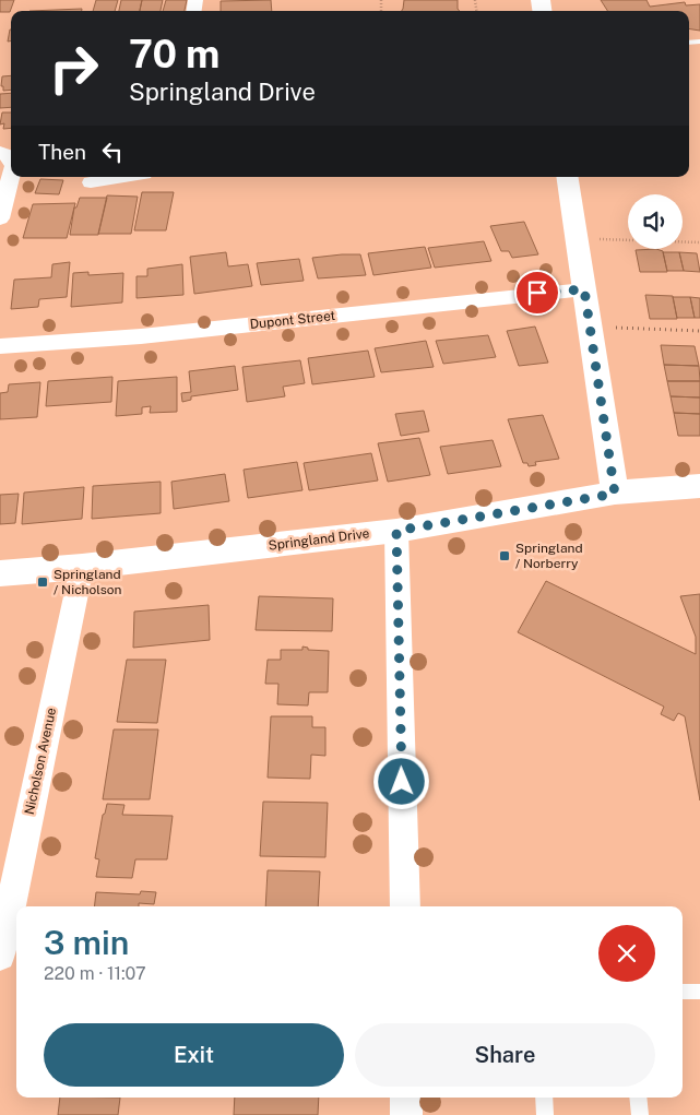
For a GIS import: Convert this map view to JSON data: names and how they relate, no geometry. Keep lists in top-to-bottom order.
{
  "streets": {
    "street": ["Dupont Street", "Springland Drive", "Nicholson Avenue"]
  },
  "crossings": [
    ["Springland Drive", "Nicholson Avenue"]
  ],
  "places": {
    "transit": ["Springland / Norberry", "Springland / Nicholson"]
  },
  "page": {
    "turn": ["70 m", "Springland Drive"],
    "then": "Then",
    "heading": ["3 min", "220 m · 11:07"],
    "buttons": ["Exit", "Share"]
  }
}
